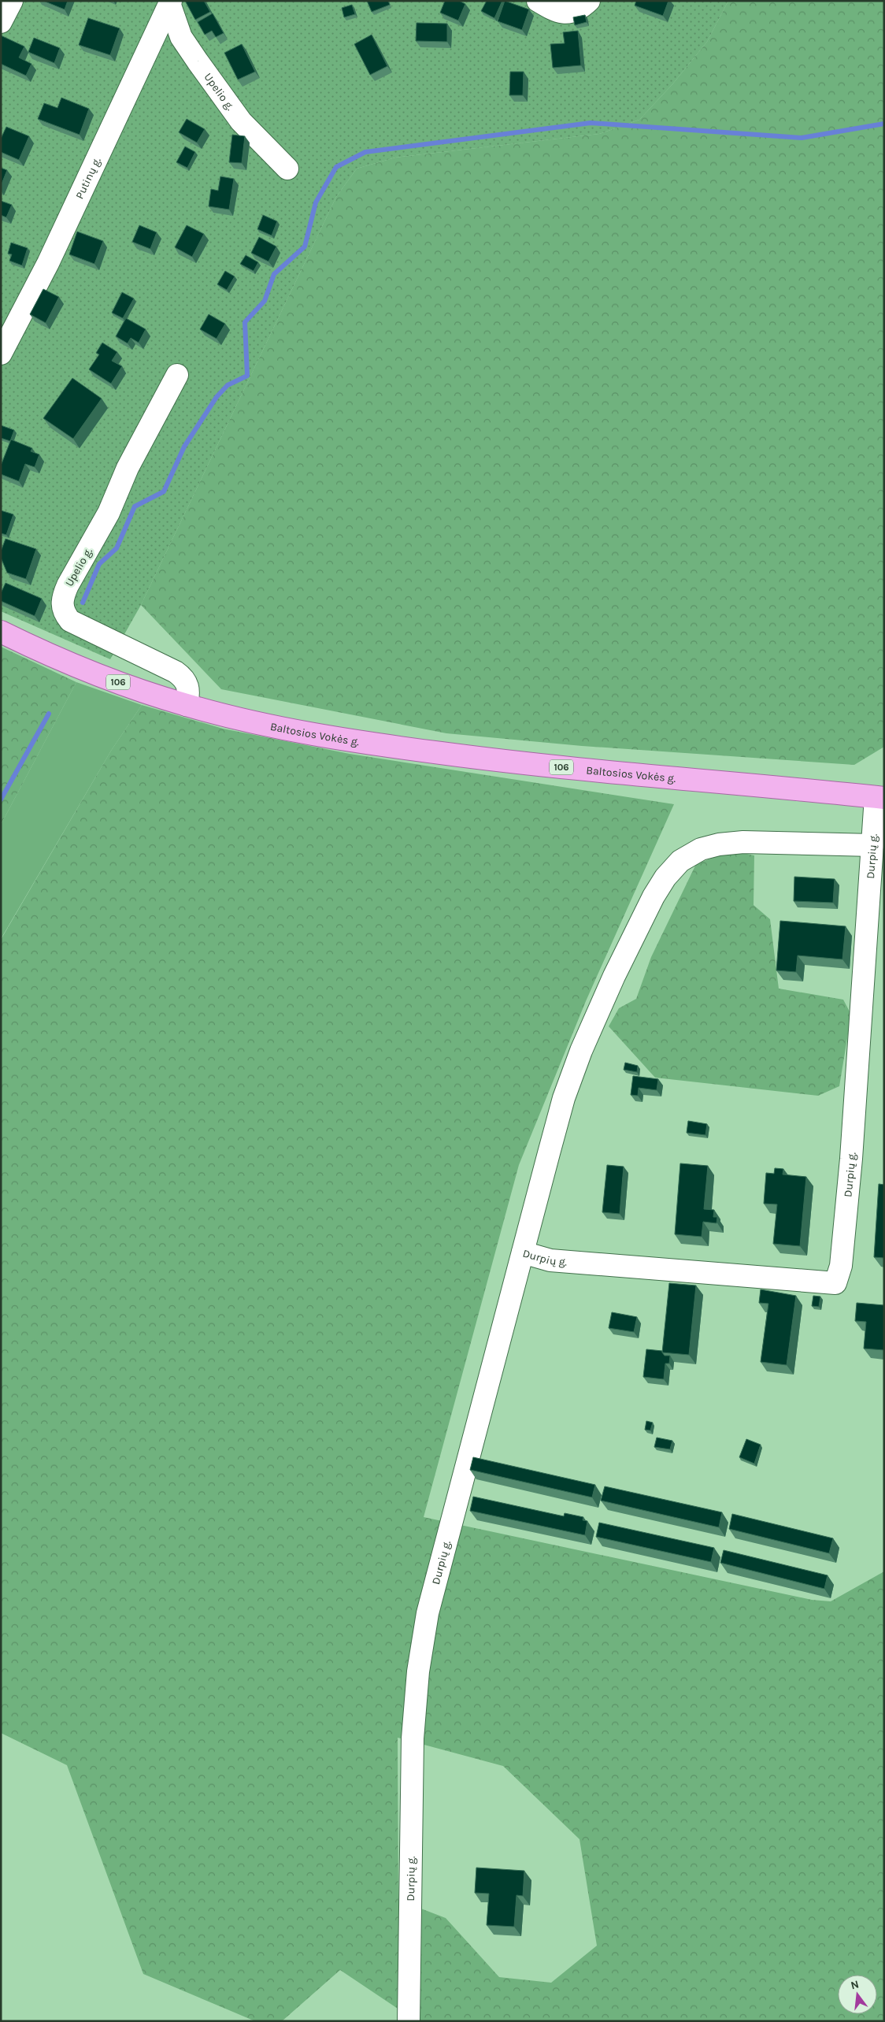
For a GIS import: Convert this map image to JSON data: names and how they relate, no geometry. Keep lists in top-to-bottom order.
{
  "streets": {
    "main road": ["106", "Baltosios Vokės g."],
    "street": ["Upelio g.", "Putinų g.", "Durpių g."]
  },
  "crossings": [
    ["Upelio g.", "Putinų g."],
    ["Upelio g.", "106"],
    ["Upelio g.", "Baltosios Vokės g."],
    ["106", "Baltosios Vokės g."],
    ["Baltosios Vokės g.", "Durpių g."]
  ],
  "north": "top"
}
